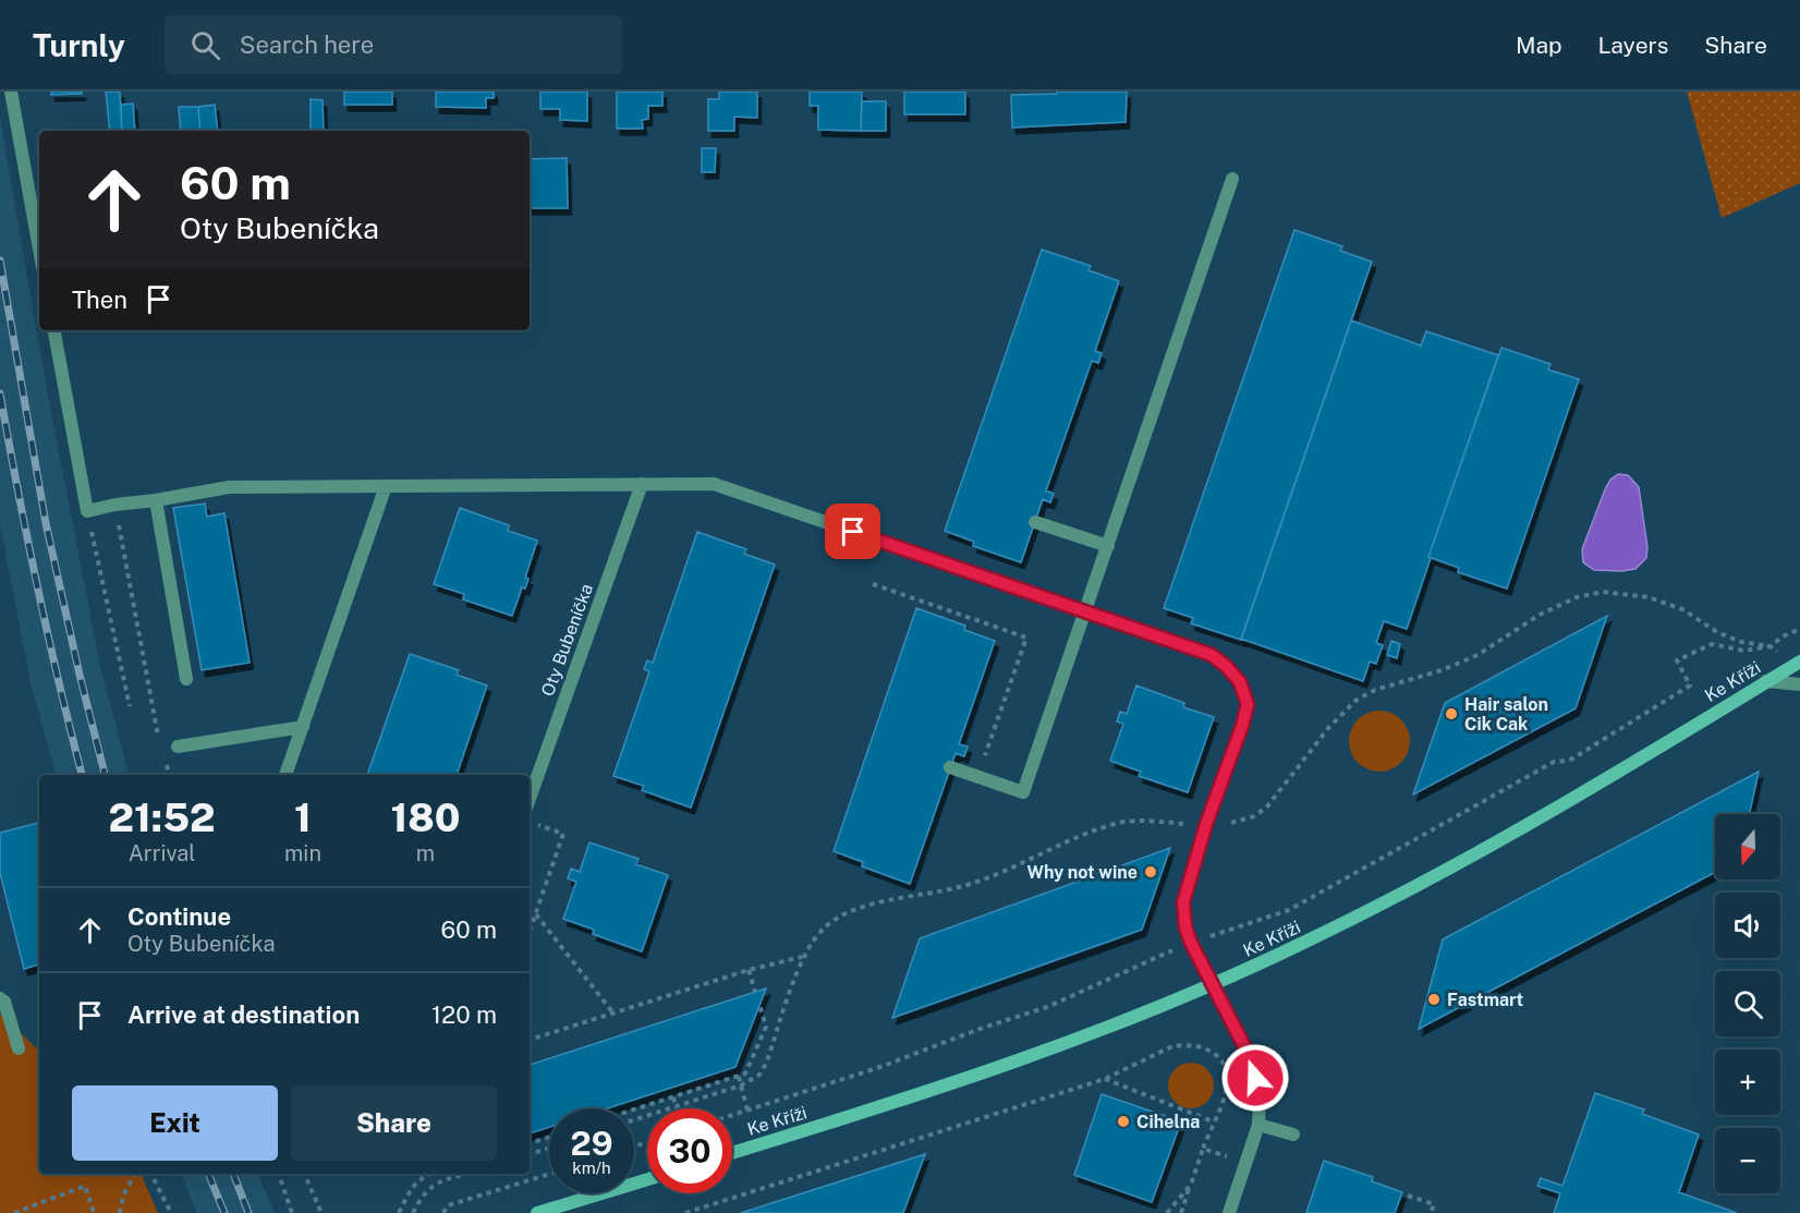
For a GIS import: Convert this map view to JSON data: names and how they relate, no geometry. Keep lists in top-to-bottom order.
{
  "streets": {
    "street": ["Oty Bubeníčka", "Ke Kříži"]
  },
  "places": [
    "Hair salon Cik Cak",
    "Why not wine",
    "Fastmart",
    "Cihelna"
  ],
  "north": "bottom",
  "page": {
    "header": "Turnly",
    "search": "Search here",
    "nav": ["Map", "Layers", "Share"],
    "turn": ["60 m", "Oty Bubeníčka"],
    "then": "Then",
    "eta": [
      "21:52",
      "Arrival",
      "1",
      "min",
      "180",
      "m"
    ],
    "map_buttons": ["+", "−"],
    "list": [
      {
        "name": "Continue",
        "note": "Oty Bubeníčka",
        "value": "60 m"
      },
      {
        "name": "Arrive at destination",
        "value": "120 m"
      }
    ],
    "buttons": ["Exit", "Share"],
    "speed": "29 km/h",
    "limit": "30"
  }
}
